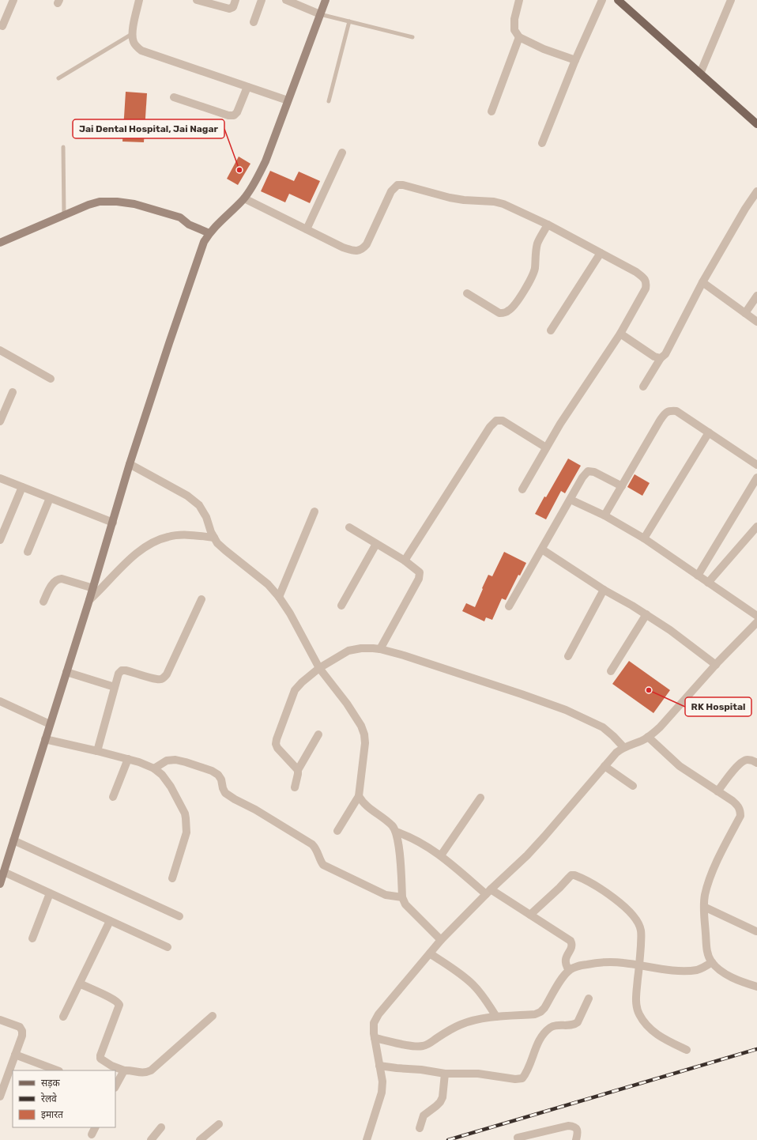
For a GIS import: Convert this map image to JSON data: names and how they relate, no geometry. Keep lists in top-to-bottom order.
{
  "places": ["Jai Dental Hospital, Jai Nagar", "RK Hospital"],
  "legend": ["सड़क", "रेलवे", "इमारत"]
}
